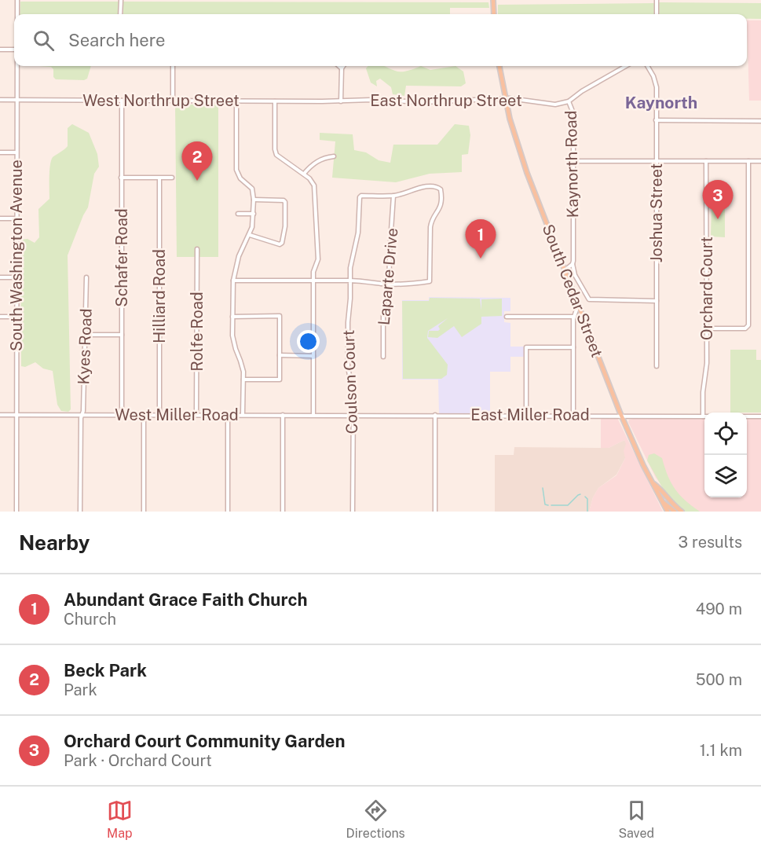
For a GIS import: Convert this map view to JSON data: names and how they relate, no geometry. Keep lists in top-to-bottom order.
{
  "streets": {
    "main road": ["South Cedar Street"],
    "street": [
      "West Northrup Street",
      "East Northrup Street",
      "Kaynorth Road",
      "Joshua Street",
      "South Washington Avenue",
      "Schafer Road",
      "Laparte Drive",
      "Orchard Court",
      "Hilliard Road",
      "Rolfe Road",
      "Kyes Road",
      "Coulson Court",
      "West Miller Road",
      "East Miller Road"
    ]
  },
  "crossings": [
    ["West Northrup Street", "East Northrup Street"],
    ["West Northrup Street", "South Washington Avenue"],
    ["West Northrup Street", "Schafer Road"],
    ["East Northrup Street", "Kaynorth Road"],
    ["East Northrup Street", "South Cedar Street"],
    ["South Washington Avenue", "West Miller Road"],
    ["Schafer Road", "West Miller Road"],
    ["Laparte Drive", "Coulson Court"],
    ["Orchard Court", "East Miller Road"],
    ["South Cedar Street", "East Miller Road"],
    ["Hilliard Road", "West Miller Road"],
    ["Rolfe Road", "West Miller Road"],
    ["Kyes Road", "West Miller Road"],
    ["Coulson Court", "West Miller Road"],
    ["Coulson Court", "East Miller Road"],
    ["West Miller Road", "East Miller Road"]
  ],
  "districts": ["Kaynorth"],
  "page": {
    "search": "Search here",
    "pins": ["2", "3", "1"],
    "heading": ["Nearby", "3 results"],
    "list": [
      {
        "mark": "1",
        "name": "Abundant Grace Faith Church",
        "note": "Church",
        "value": "490 m"
      },
      {
        "mark": "2",
        "name": "Beck Park",
        "note": "Park",
        "value": "500 m"
      },
      {
        "mark": "3",
        "name": "Orchard Court Community Garden",
        "note": "Park · Orchard Court",
        "value": "1.1 km"
      }
    ],
    "nav": ["Map", "Directions", "Saved"]
  }
}
